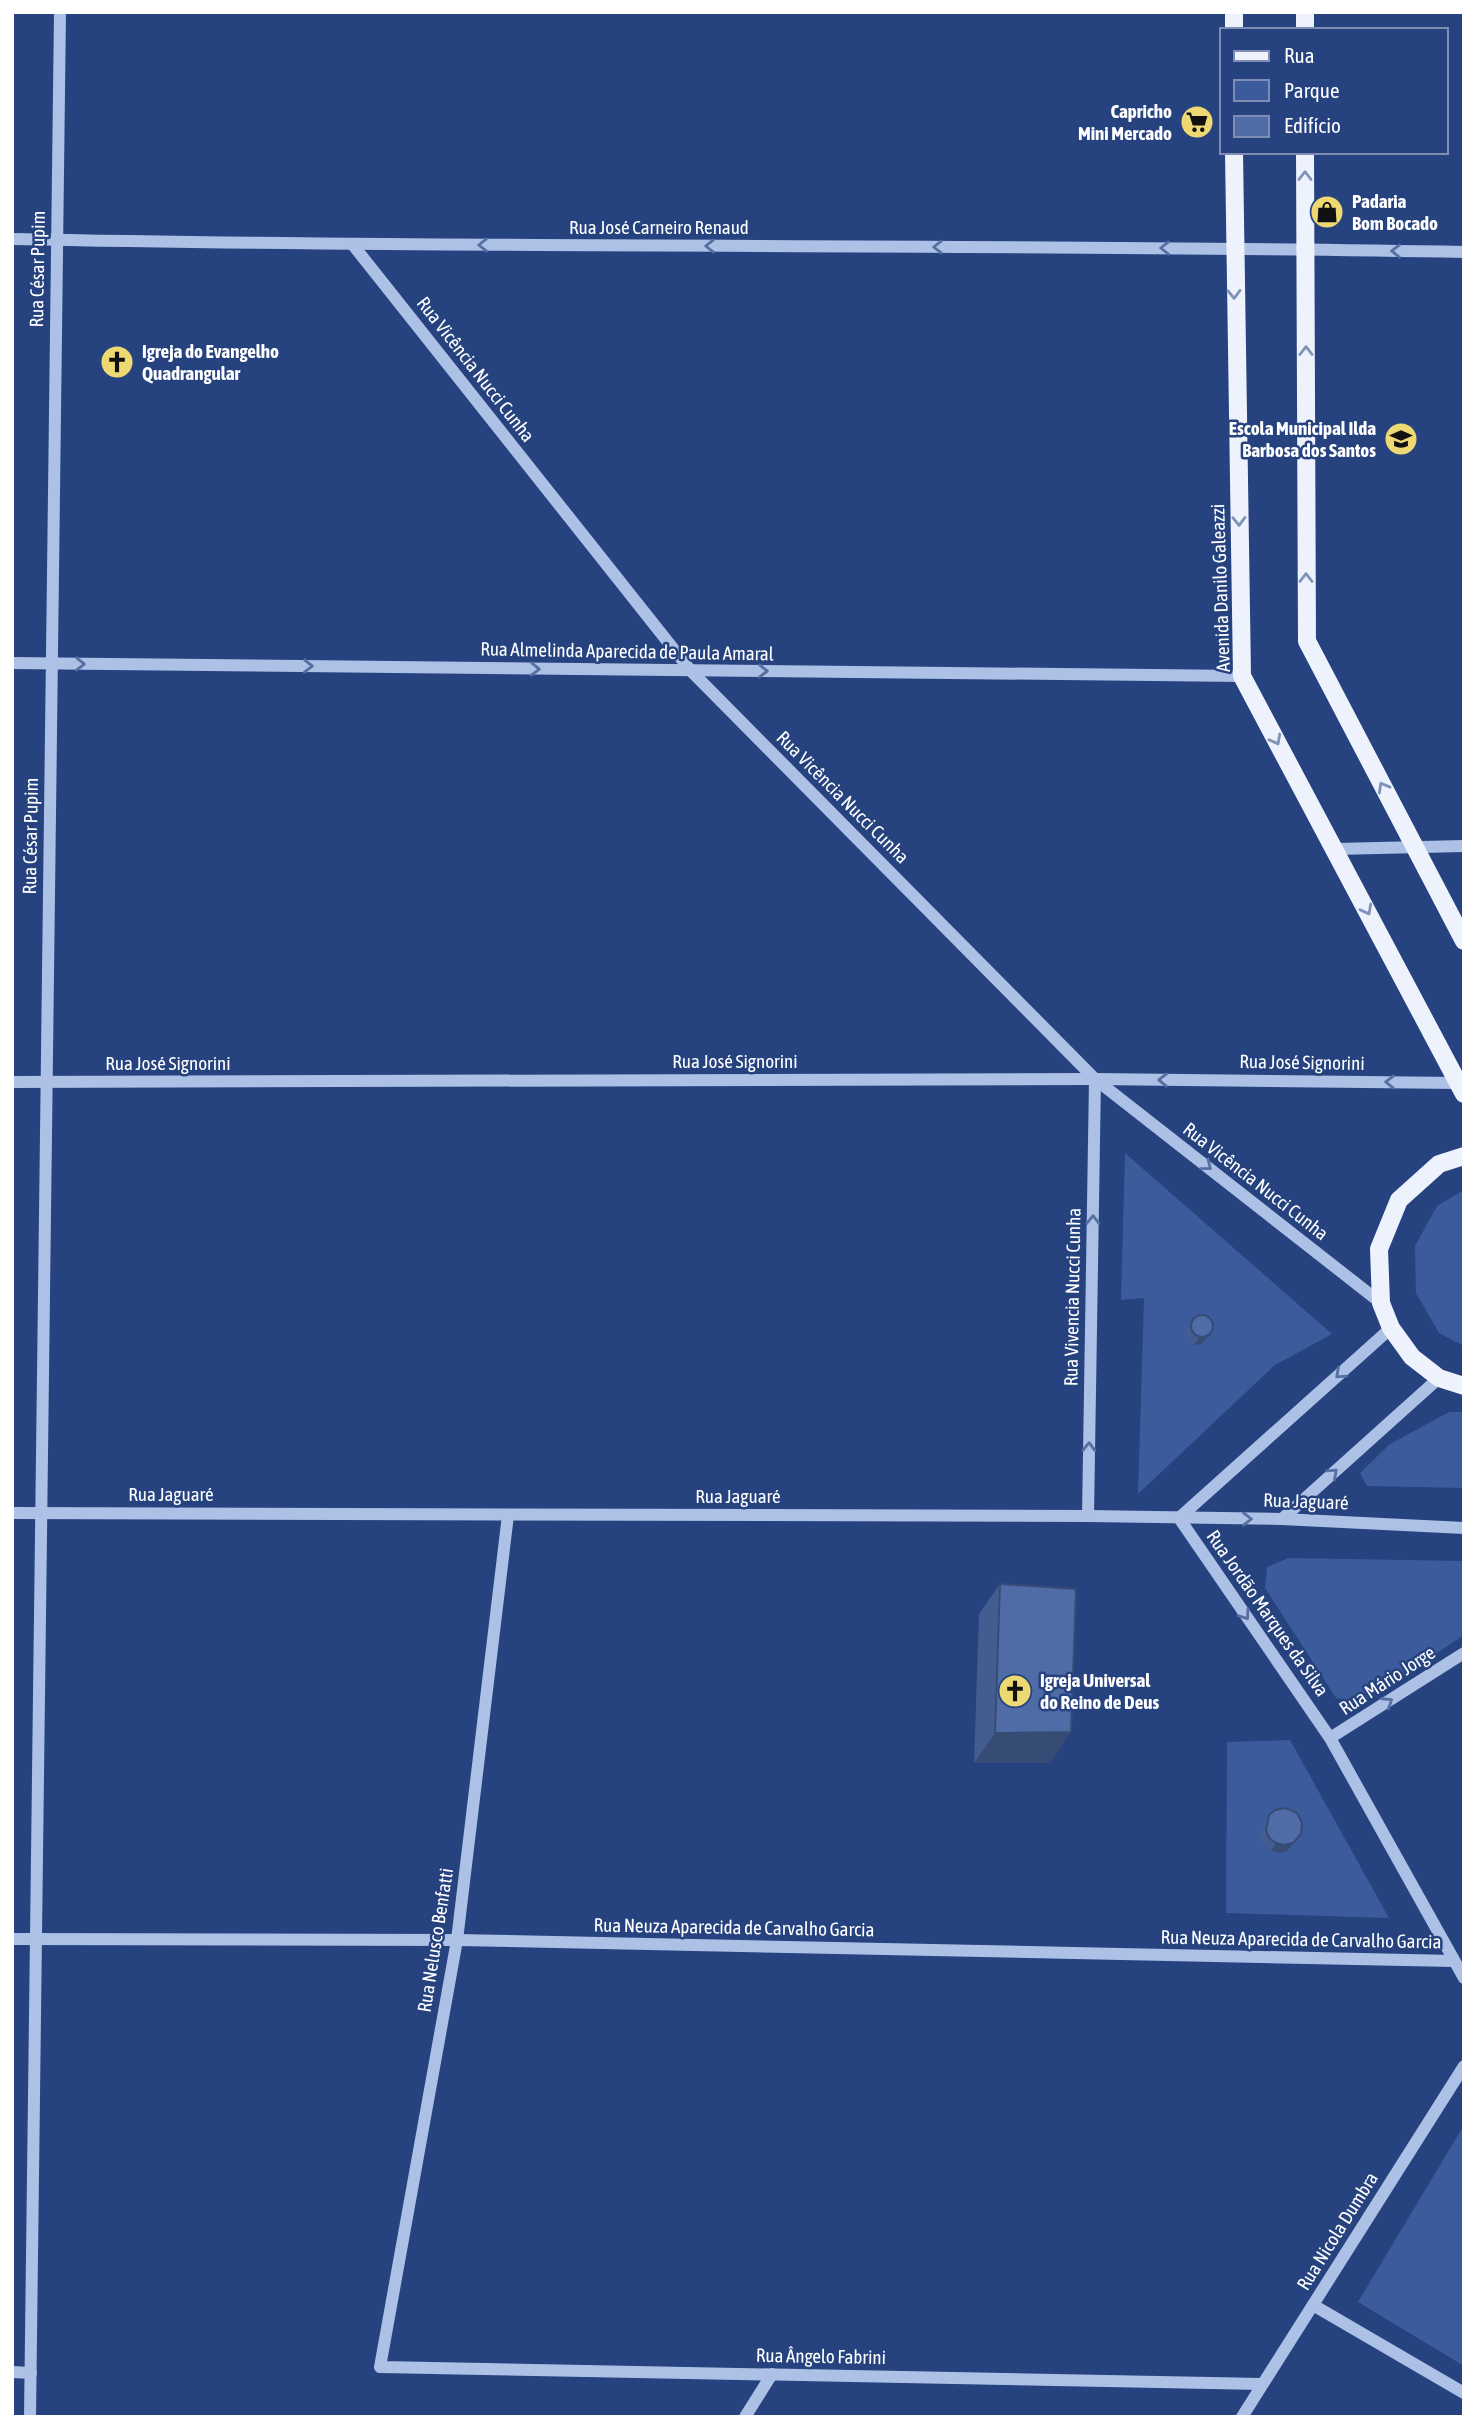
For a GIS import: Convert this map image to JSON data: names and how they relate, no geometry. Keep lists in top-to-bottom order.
{
  "streets": {
    "main road": ["Avenida Danilo Galeazzi"],
    "street": [
      "Rua José Carneiro Renaud",
      "Rua César Pupim",
      "Rua Vicência Nucci Cunha",
      "Rua Almelinda Aparecida de Paula Amaral",
      "Rua José Signorini",
      "Rua Vivencia Nucci Cunha",
      "Rua Jaguaré",
      "Rua Jordão Marques da Silva",
      "Rua Mário Jorge",
      "Rua Neuza Aparecida de Carvalho Garcia",
      "Rua Nelusco Benfatti",
      "Rua Nicola Dumbra",
      "Rua Ângelo Fabrini"
    ]
  },
  "crossings": [
    ["Rua José Carneiro Renaud", "Rua César Pupim"],
    ["Rua José Carneiro Renaud", "Rua Vicência Nucci Cunha"],
    ["Rua José Carneiro Renaud", "Avenida Danilo Galeazzi"],
    ["Rua César Pupim", "Rua Almelinda Aparecida de Paula Amaral"],
    ["Rua César Pupim", "Rua José Signorini"],
    ["Rua César Pupim", "Rua Jaguaré"],
    ["Rua César Pupim", "Rua Neuza Aparecida de Carvalho Garcia"],
    ["Rua Vicência Nucci Cunha", "Rua Almelinda Aparecida de Paula Amaral"],
    ["Rua Vicência Nucci Cunha", "Rua José Signorini"],
    ["Rua Vicência Nucci Cunha", "Rua Vivencia Nucci Cunha"],
    ["Avenida Danilo Galeazzi", "Rua Almelinda Aparecida de Paula Amaral"],
    ["Avenida Danilo Galeazzi", "Rua José Signorini"],
    ["Rua José Signorini", "Rua Vivencia Nucci Cunha"],
    ["Rua Vivencia Nucci Cunha", "Rua Jaguaré"],
    ["Rua Jaguaré", "Rua Jordão Marques da Silva"],
    ["Rua Jaguaré", "Rua Nelusco Benfatti"],
    ["Rua Jordão Marques da Silva", "Rua Mário Jorge"],
    ["Rua Jordão Marques da Silva", "Rua Neuza Aparecida de Carvalho Garcia"],
    ["Rua Neuza Aparecida de Carvalho Garcia", "Rua Nelusco Benfatti"],
    ["Rua Nelusco Benfatti", "Rua Ângelo Fabrini"],
    ["Rua Nicola Dumbra", "Rua Ângelo Fabrini"]
  ],
  "one_way": [
    "Rua José Carneiro Renaud",
    "Rua Almelinda Aparecida de Paula Amaral",
    "Rua Vivencia Nucci Cunha",
    "Rua Jordão Marques da Silva",
    "Rua Mário Jorge"
  ],
  "places": {
    "supermarket": ["Capricho Mini Mercado"],
    "shop": ["Padaria Bom Bocado"],
    "church": ["Igreja do Evangelho Quadrangular", "Igreja Universal do Reino de Deus"],
    "school or university": ["Escola Municipal Ilda Barbosa dos Santos"]
  },
  "legend": ["Rua", "Parque", "Edifício"]
}
